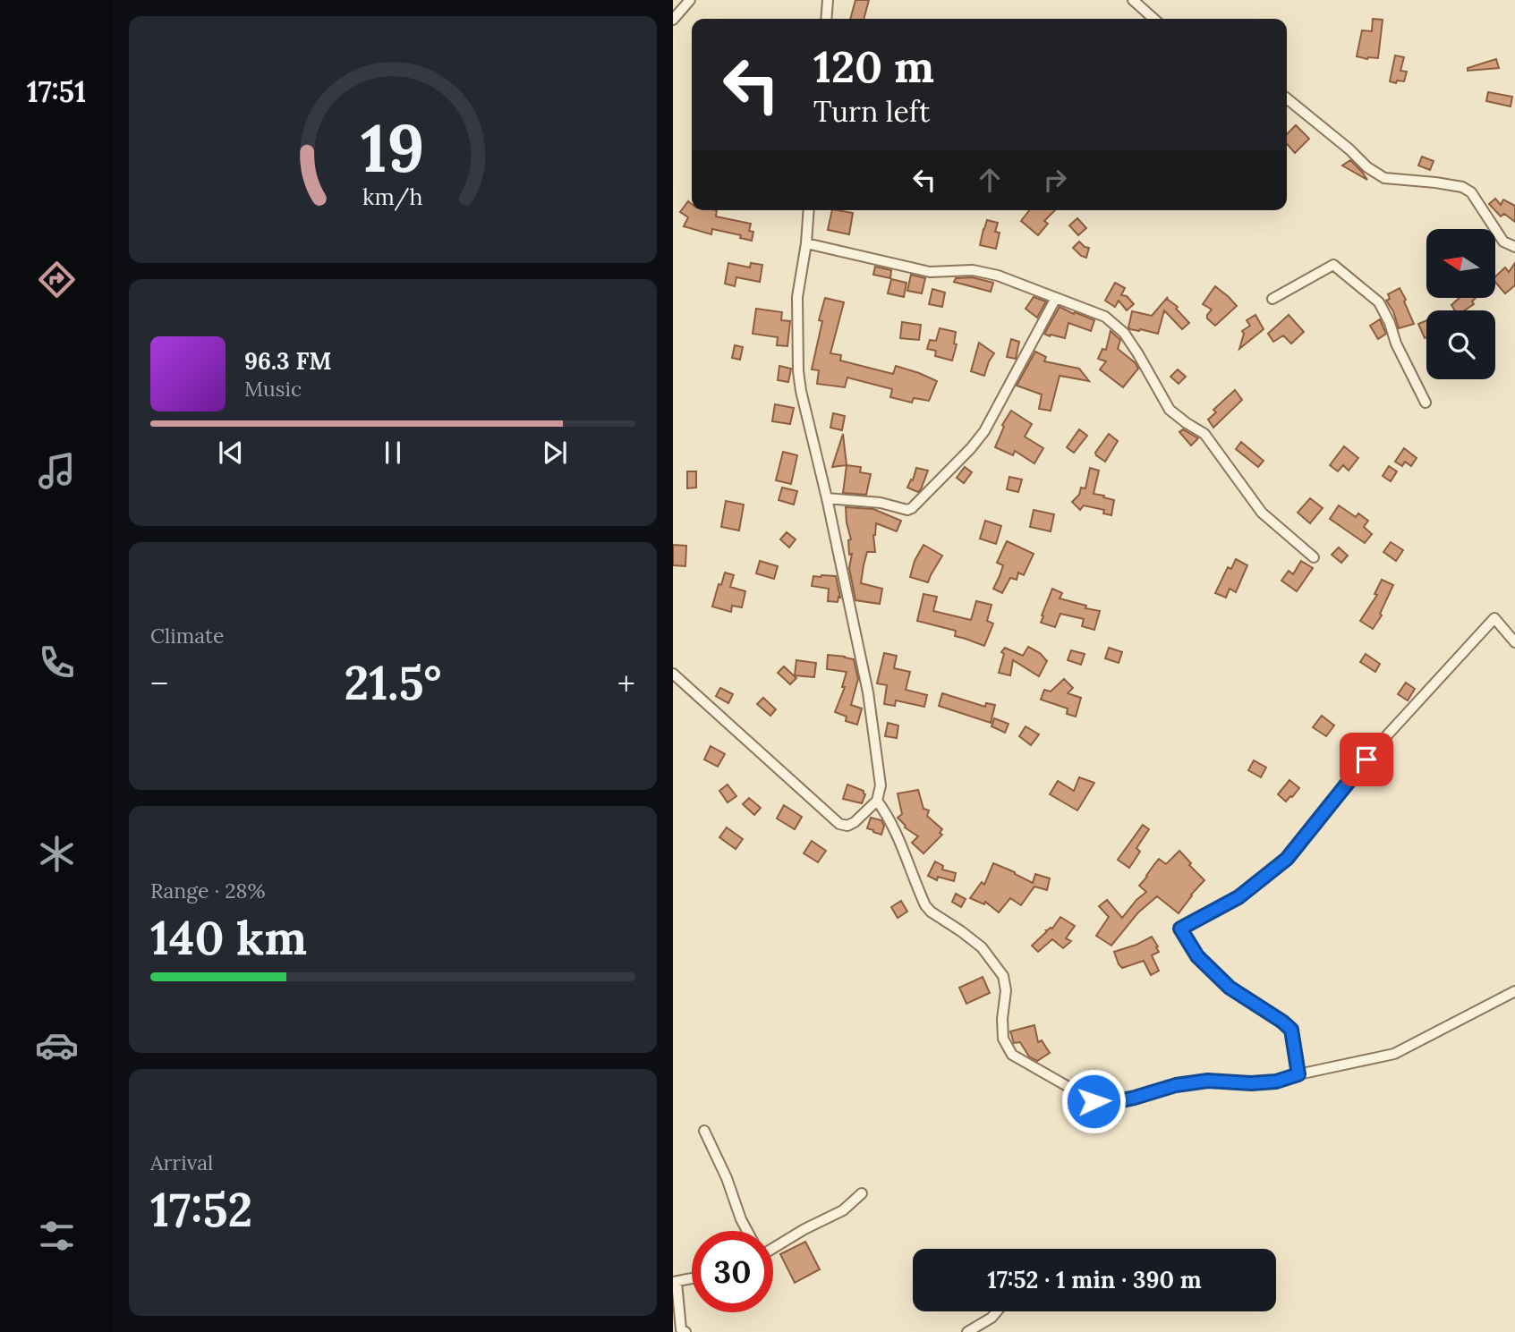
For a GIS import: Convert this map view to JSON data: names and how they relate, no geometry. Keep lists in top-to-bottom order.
{
  "north": "left",
  "page": {
    "tabs": "17:51",
    "turn": ["120 m", "Turn left"],
    "song": ["96.3 FM", "Music"],
    "tile": [
      "Climate",
      ["Range · 28%", "140 km"],
      ["Arrival", "17:52"]
    ],
    "heat": ["−", "21.5°", "+"],
    "limit": "30",
    "trip": "17:52 · 1 min · 390 m",
    "gauge": ["19", "km/h"]
  }
}
